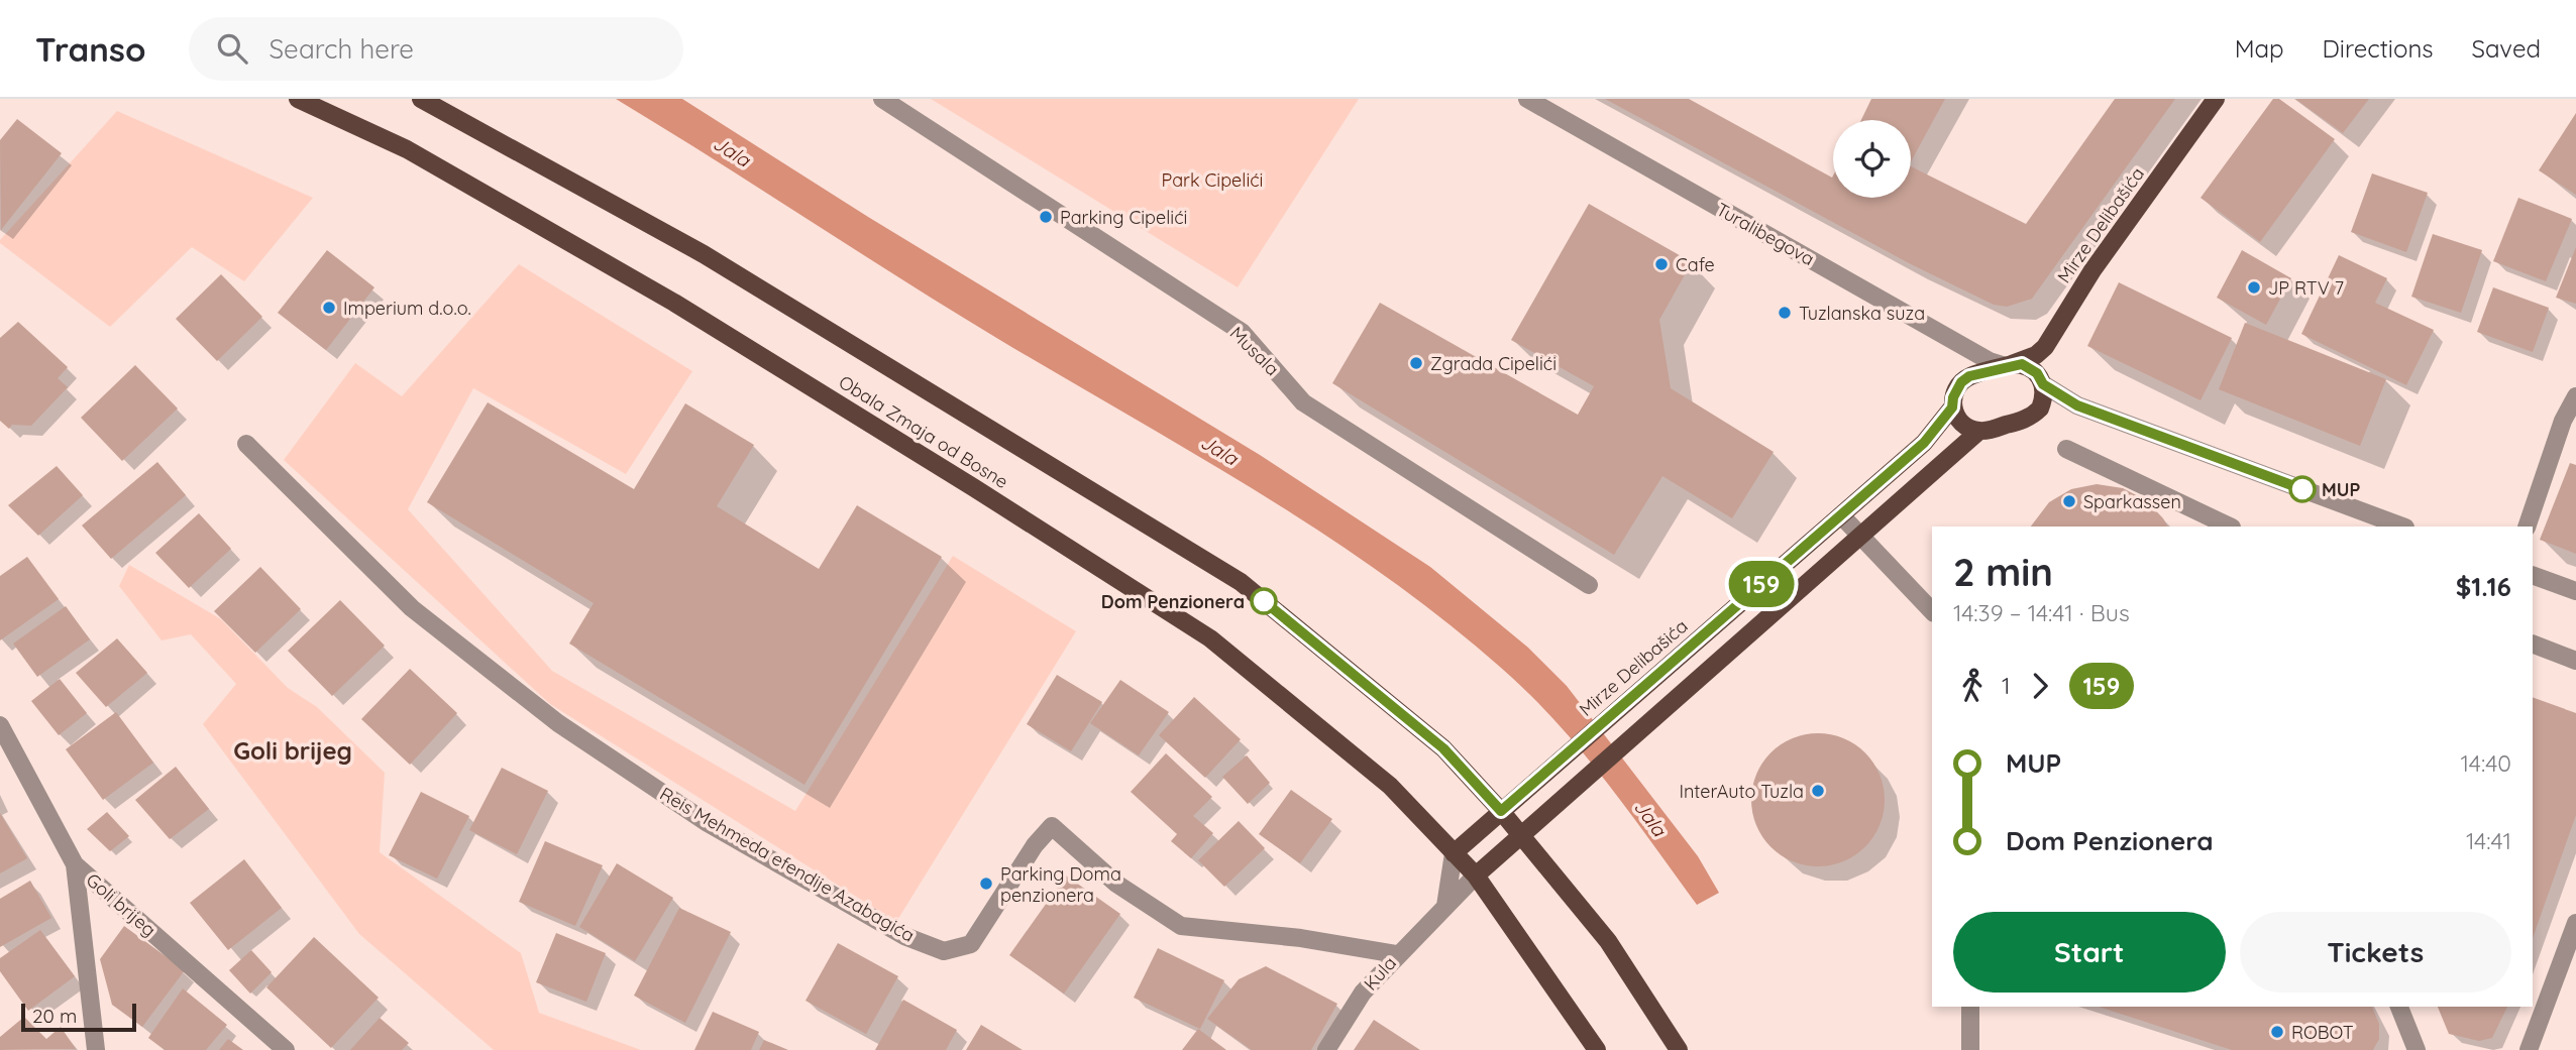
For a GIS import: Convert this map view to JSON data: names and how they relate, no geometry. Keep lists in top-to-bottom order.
{
  "streets": {
    "main road": ["Mirze Delibašića", "Obala Zmaja od Bosne"],
    "street": [
      "Turalibegova",
      "Musala",
      "Reis Mehmeda efendije Azabagića",
      "Goli brijeg",
      "Kula"
    ]
  },
  "crossings": [
    ["Mirze Delibašića", "Turalibegova"],
    ["Mirze Delibašića", "Obala Zmaja od Bosne"],
    ["Obala Zmaja od Bosne", "Kula"],
    ["Reis Mehmeda efendije Azabagića", "Kula"]
  ],
  "districts": ["Goli brijeg"],
  "water": ["Jala"],
  "parks": ["Park Cipelići"],
  "places": [
    "Parking Cipelići",
    "Cafe",
    "JP RTV 7",
    "Imperium d.o.o.",
    "Tuzlanska suza",
    "Zgrada Cipelići",
    "MUP",
    "Sparkassen",
    "Dom Penzionera",
    "InterAuto Tuzla",
    "Parking Doma penzionera",
    "ROBOT"
  ],
  "lines": ["bus line 159"],
  "scale_bar": "20 m",
  "page": {
    "header": "Transo",
    "search": "Search here",
    "nav": ["Map", "Directions", "Saved"],
    "on_map": "159",
    "heading": ["2 min", "14:39 – 14:41 · Bus", "$1.16"],
    "legs": ["1", "159"],
    "list": [
      {
        "name": "MUP",
        "value": "14:40"
      },
      {
        "name": "Dom Penzionera",
        "value": "14:41"
      }
    ],
    "buttons": ["Start", "Tickets"],
    "scale": "20 m"
  }
}
